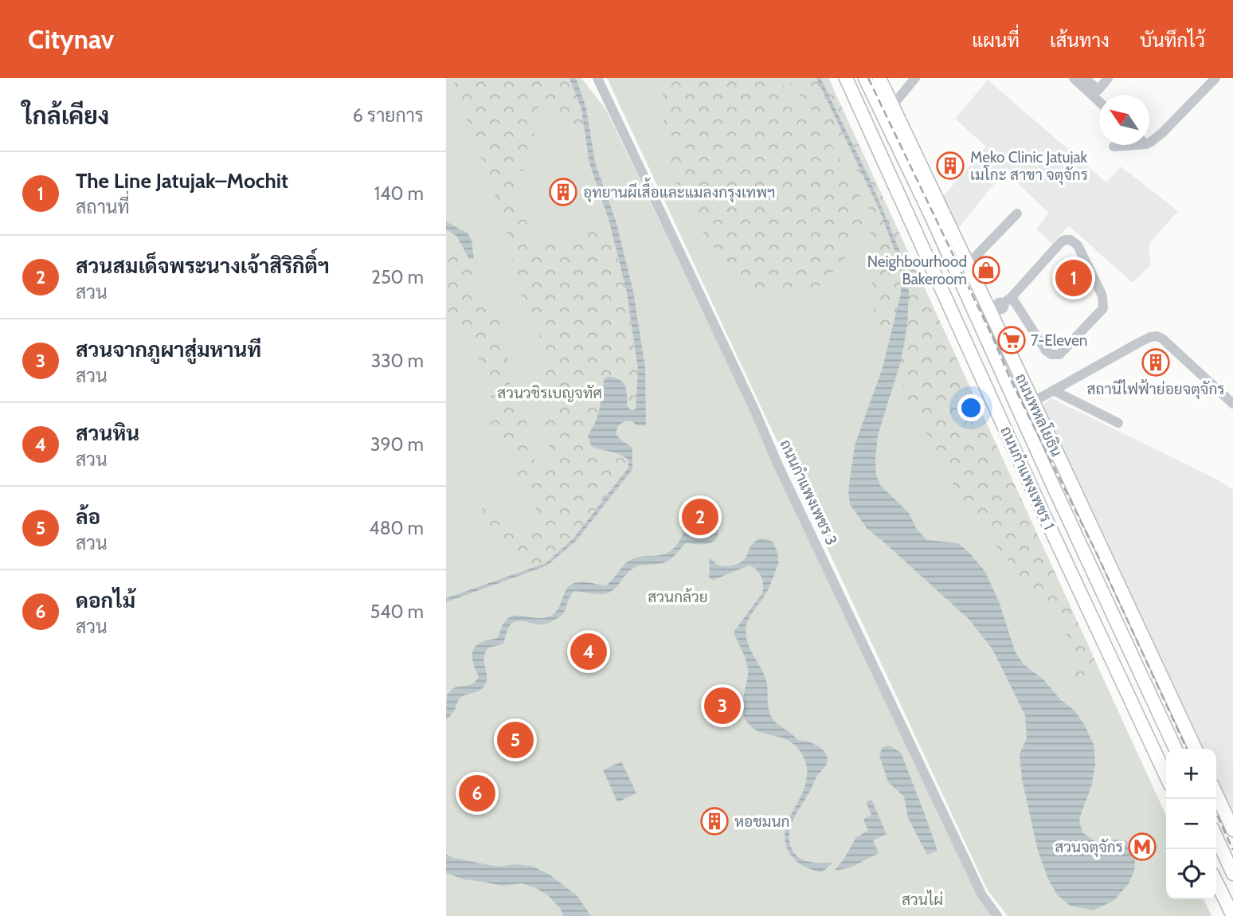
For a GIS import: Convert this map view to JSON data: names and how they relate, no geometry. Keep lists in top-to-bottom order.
{
  "streets": {
    "main road": ["ถนนพหลโยธิน", "ถนนกำแพงเพชร 1"],
    "street": ["ถนนกำแพงเพชร 3"]
  },
  "parks": ["สวนวชิรเบญจทัศ", "สวนกล้วย", "สวนไผ่"],
  "places": {
    "building": [
      "Meko Clinic Jatujak เมโกะ สาขา จตุจักร",
      "อุทยานผีเสื้อและแมลงกรุงเทพฯ",
      "สถานีไฟฟ้าย่อยจตุจักร",
      "หอชมนก"
    ],
    "shop": ["Neighbourhood Bakeroom"],
    "supermarket": ["7-Eleven"],
    "metro station": ["สวนจตุจักร"]
  },
  "north": "top left",
  "page": {
    "header": "Citynav",
    "nav": ["แผนที่", "เส้นทาง", "บันทึกไว้"],
    "heading": ["ใกล้เคียง", "6 รายการ"],
    "list": [
      {
        "mark": "1",
        "name": "The Line Jatujak–Mochit",
        "note": "สถานที่",
        "value": "140 m"
      },
      {
        "mark": "2",
        "name": "สวนสมเด็จพระนางเจ้าสิริกิติ์ฯ",
        "note": "สวน",
        "value": "250 m"
      },
      {
        "mark": "3",
        "name": "สวนจากภูผาสู่มหานที",
        "note": "สวน",
        "value": "330 m"
      },
      {
        "mark": "4",
        "name": "สวนหิน",
        "note": "สวน",
        "value": "390 m"
      },
      {
        "mark": "5",
        "name": "ล้อ",
        "note": "สวน",
        "value": "480 m"
      },
      {
        "mark": "6",
        "name": "ดอกไม้",
        "note": "สวน",
        "value": "540 m"
      }
    ],
    "pins": [
      "1",
      "2",
      "4",
      "3",
      "5",
      "6"
    ],
    "map_buttons": ["+", "−"]
  }
}
